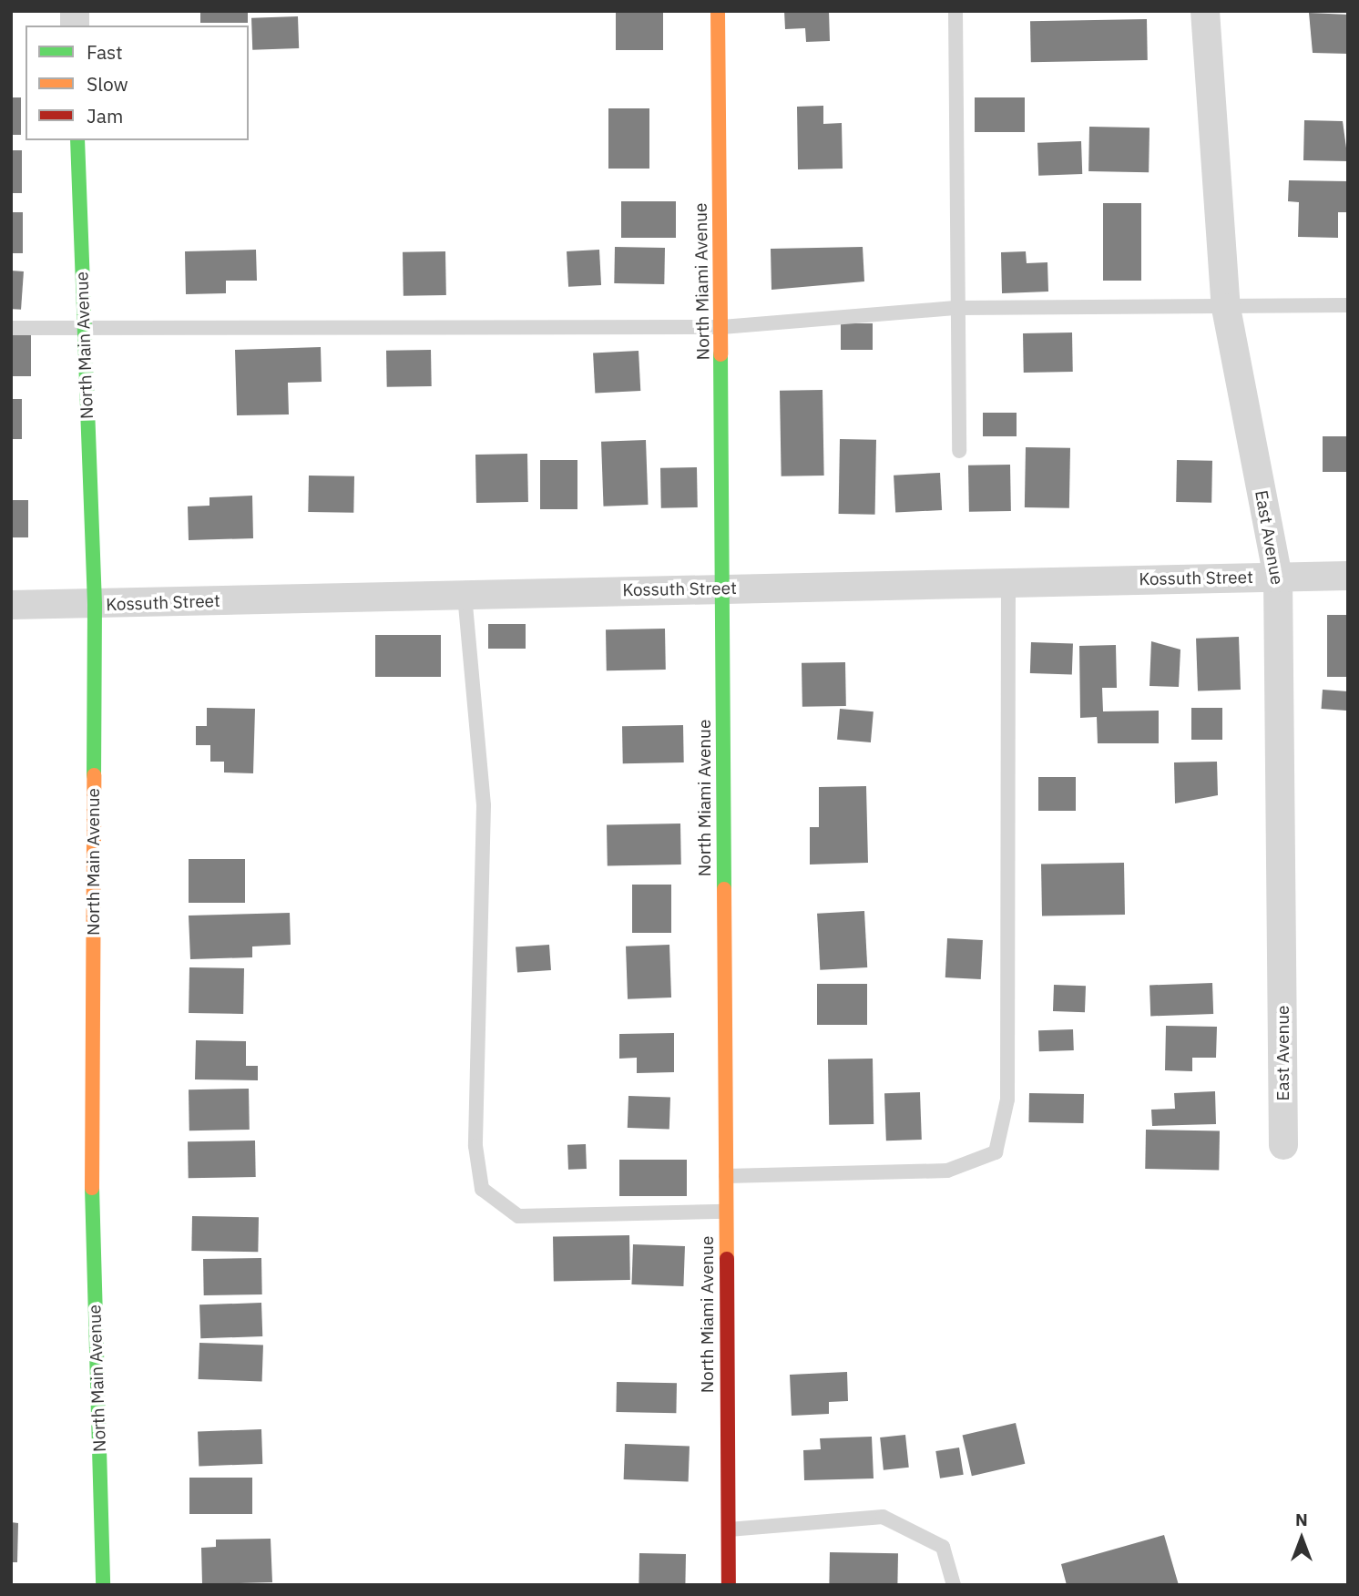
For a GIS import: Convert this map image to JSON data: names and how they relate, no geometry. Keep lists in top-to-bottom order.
{
  "streets": {
    "street": [
      "North Miami Avenue",
      "North Main Avenue",
      "East Avenue",
      "Kossuth Street"
    ]
  },
  "crossings": [
    ["North Miami Avenue", "Kossuth Street"],
    ["North Main Avenue", "Kossuth Street"],
    ["East Avenue", "Kossuth Street"]
  ],
  "legend": ["Fast", "Slow", "Jam"],
  "north": "top"
}
